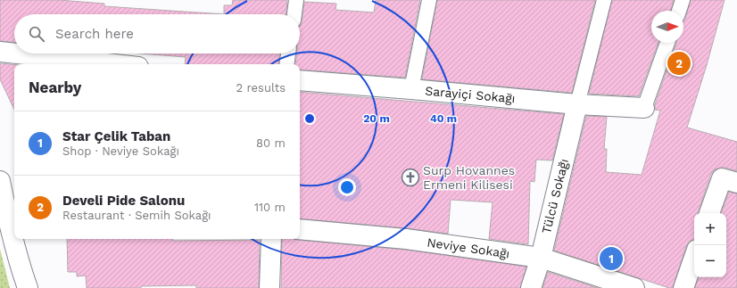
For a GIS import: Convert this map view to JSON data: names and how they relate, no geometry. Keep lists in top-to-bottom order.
{
  "streets": {
    "street": ["Sarayiçi Sokağı", "Tülcü Sokağı", "Neviye Sokağı"]
  },
  "crossings": [
    ["Sarayiçi Sokağı", "Tülcü Sokağı"],
    ["Tülcü Sokağı", "Neviye Sokağı"]
  ],
  "places": {
    "church": ["Surp Hovannes Ermeni Kilisesi"]
  },
  "north": "right",
  "page": {
    "search": "Search here",
    "pins": ["2", "1"],
    "heading": ["Nearby", "2 results"],
    "list": [
      {
        "mark": "1",
        "name": "Star Çelik Taban",
        "note": "Shop · Neviye Sokağı",
        "value": "80 m"
      },
      {
        "mark": "2",
        "name": "Develi Pide Salonu",
        "note": "Restaurant · Semih Sokağı",
        "value": "110 m"
      }
    ],
    "map_buttons": ["+", "−"]
  },
  "rings": ["20 m", "40 m"]
}
